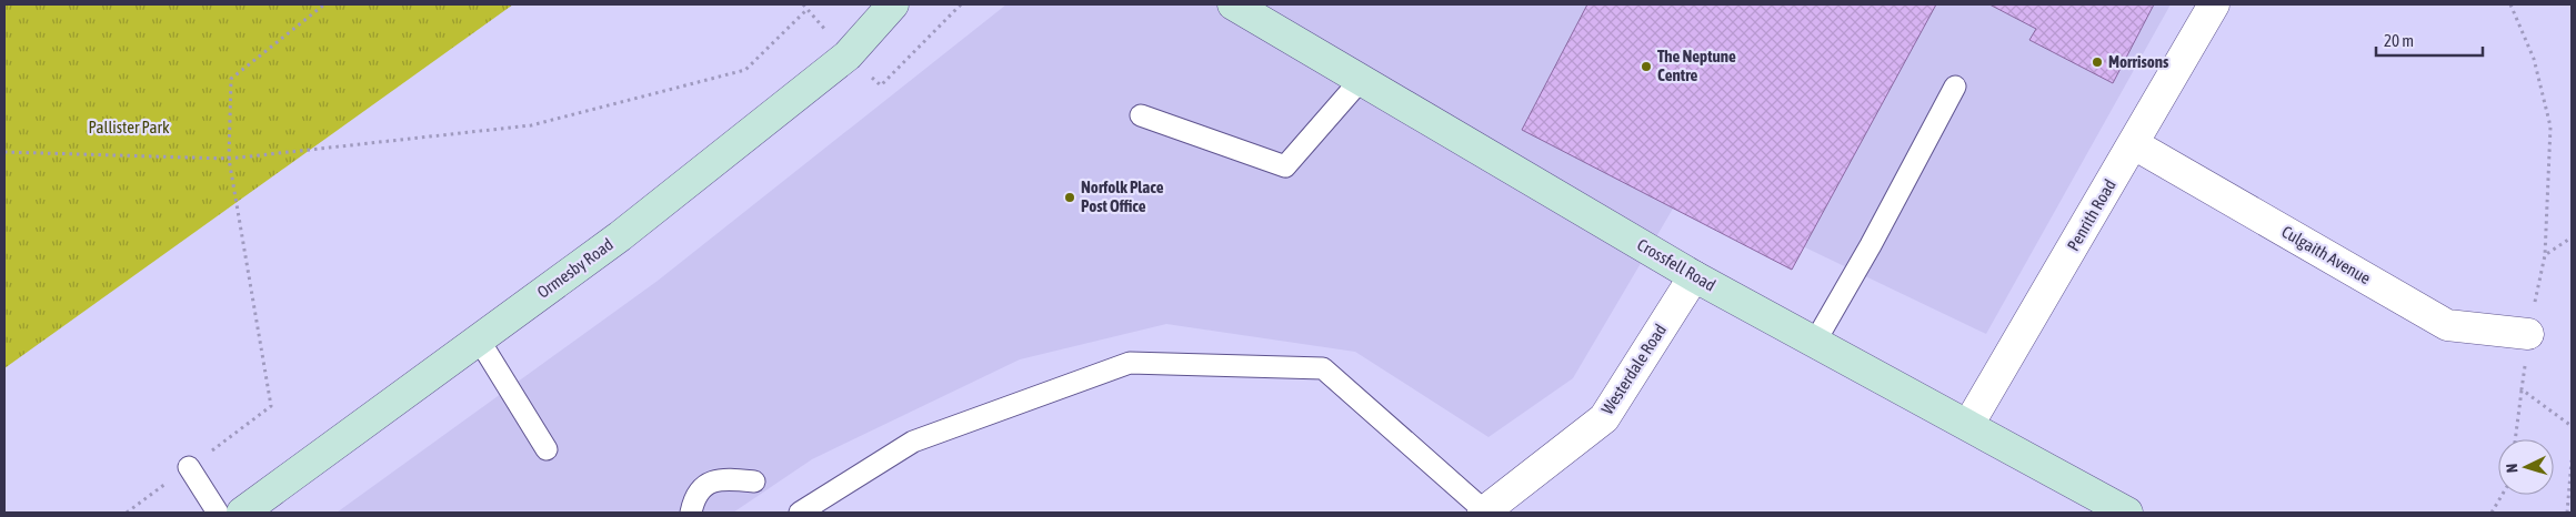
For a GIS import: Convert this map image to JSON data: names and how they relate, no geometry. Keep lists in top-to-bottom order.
{
  "streets": {
    "street": [
      "Penrith Road",
      "Culgaith Avenue",
      "Crossfell Road",
      "Ormesby Road",
      "Westerdale Road"
    ]
  },
  "crossings": [
    ["Penrith Road", "Culgaith Avenue"],
    ["Penrith Road", "Crossfell Road"],
    ["Crossfell Road", "Westerdale Road"]
  ],
  "parks": ["Pallister Park"],
  "places": ["Morrisons", "The Neptune Centre", "Norfolk Place Post Office"],
  "scale_bar": "20 m",
  "north": "left"
}
